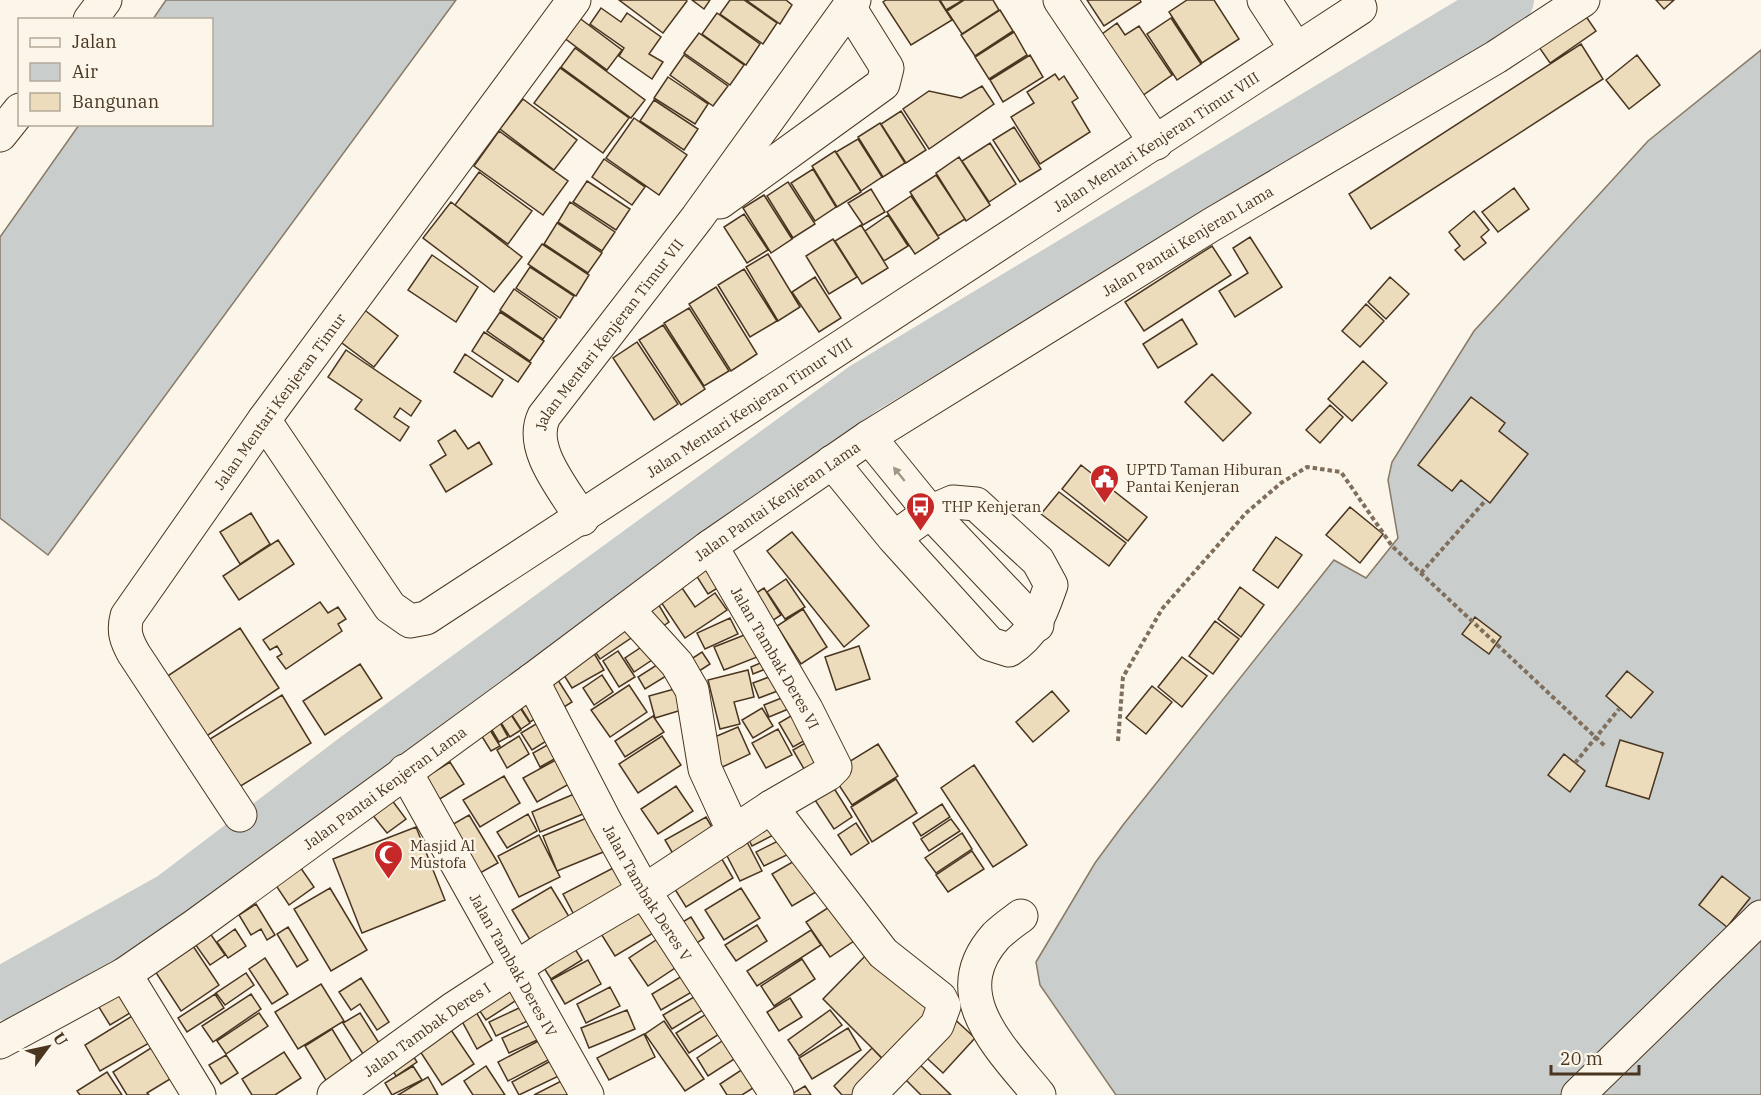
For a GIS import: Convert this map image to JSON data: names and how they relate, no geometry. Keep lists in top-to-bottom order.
{
  "streets": {
    "street": [
      "Jalan Mentari Kenjeran Timur VIII",
      "Jalan Pantai Kenjeran Lama",
      "Jalan Mentari Kenjeran Timur VII",
      "Jalan Mentari Kenjeran Timur",
      "Jalan Tambak Deres VI",
      "Jalan Tambak Deres V",
      "Jalan Tambak Deres IV",
      "Jalan Tambak Deres I"
    ]
  },
  "crossings": [
    ["Jalan Mentari Kenjeran Timur VIII", "Jalan Mentari Kenjeran Timur VII"],
    ["Jalan Mentari Kenjeran Timur VIII", "Jalan Mentari Kenjeran Timur"],
    ["Jalan Pantai Kenjeran Lama", "Jalan Tambak Deres VI"],
    ["Jalan Pantai Kenjeran Lama", "Jalan Tambak Deres V"],
    ["Jalan Pantai Kenjeran Lama", "Jalan Tambak Deres IV"],
    ["Jalan Tambak Deres VI", "Jalan Tambak Deres I"],
    ["Jalan Tambak Deres V", "Jalan Tambak Deres I"],
    ["Jalan Tambak Deres IV", "Jalan Tambak Deres I"]
  ],
  "places": {
    "public building": ["UPTD Taman Hiburan Pantai Kenjeran"],
    "bus stop": ["THP Kenjeran"],
    "mosque": ["Masjid Al Mustofa"]
  },
  "legend": ["Jalan", "Air", "Bangunan"],
  "scale_bar": "20 m",
  "north": "top right"
}
